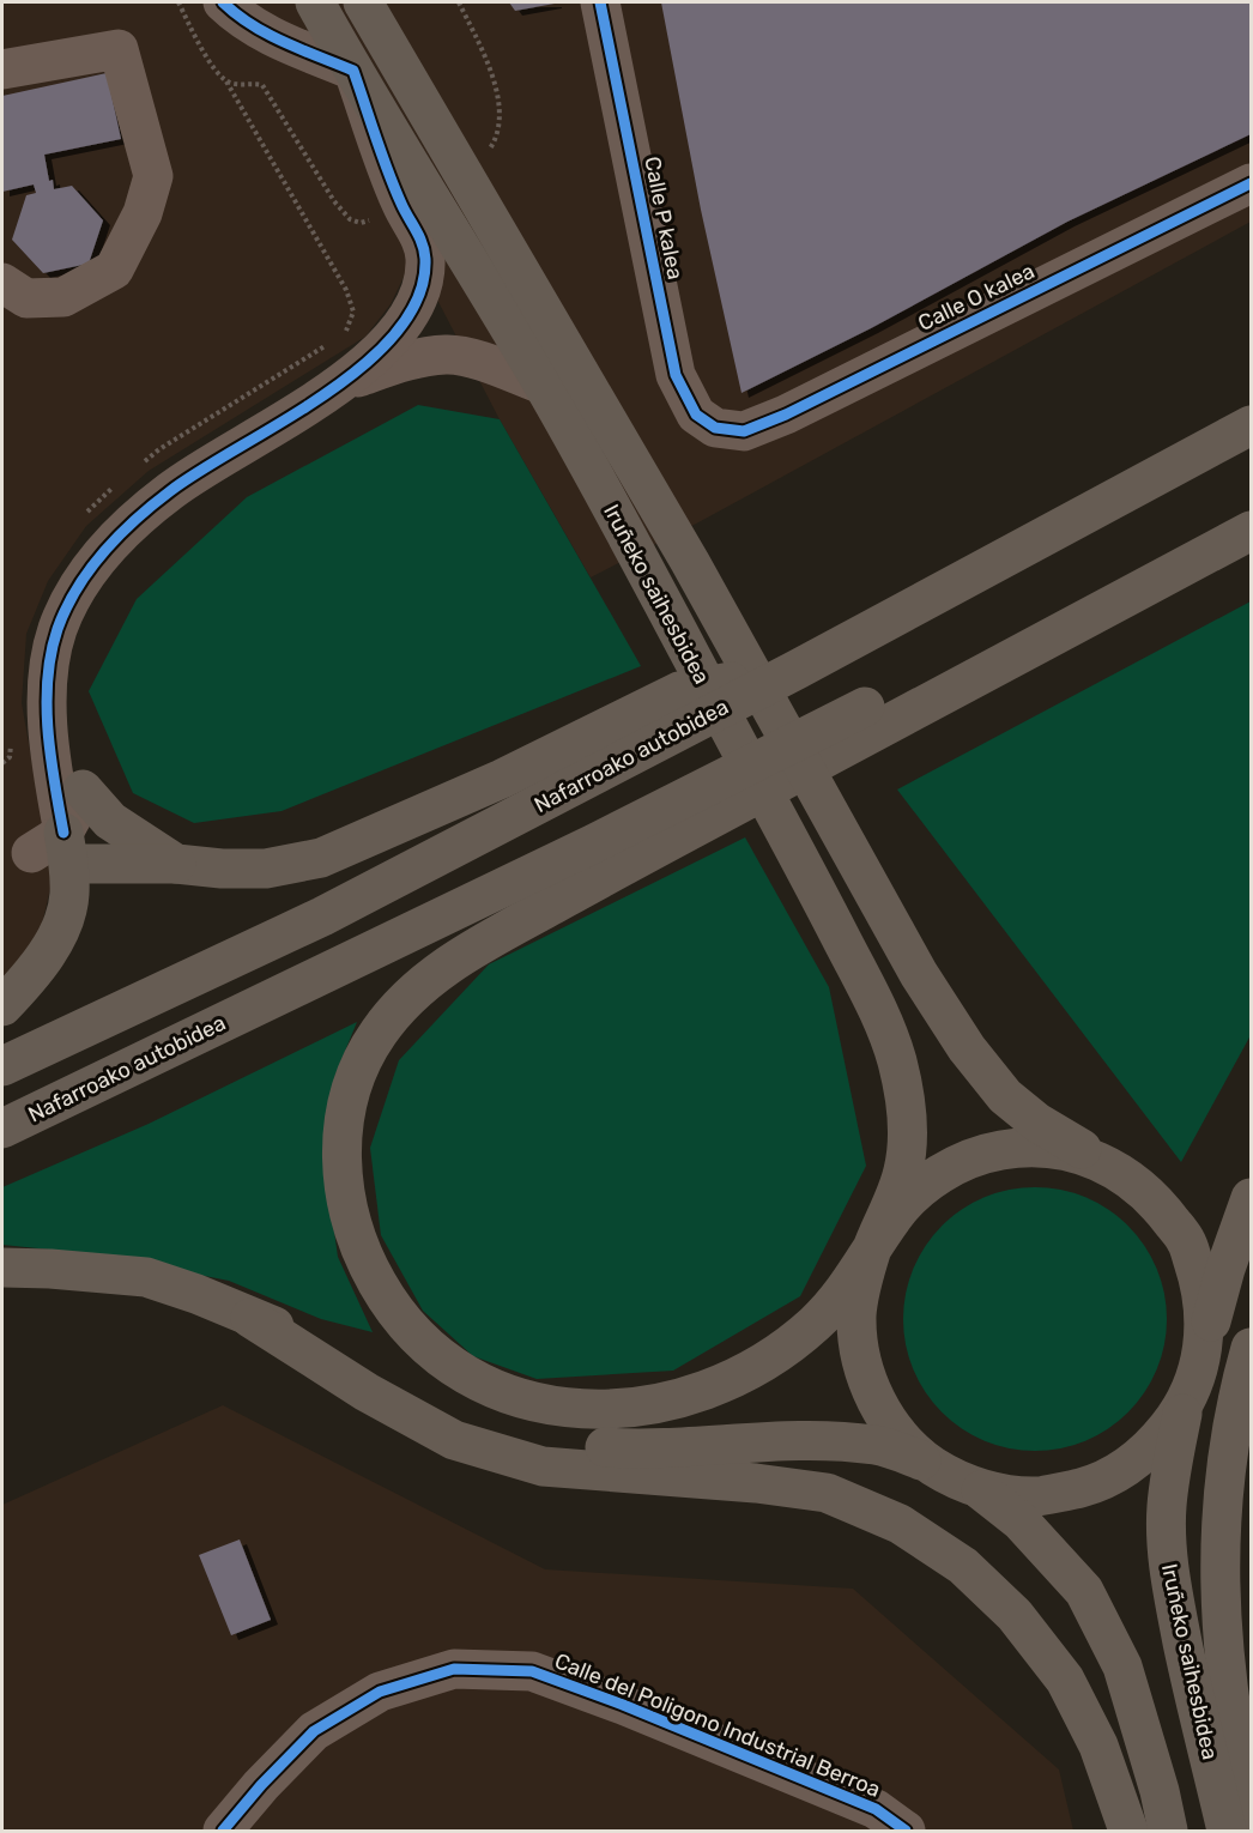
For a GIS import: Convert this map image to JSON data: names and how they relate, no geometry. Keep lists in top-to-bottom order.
{
  "streets": {
    "highway": ["Iruñeko saihesbidea", "Nafarroako autobidea"],
    "street": ["Calle P kalea", "Calle O kalea", "Calle del Poligono Industrial Berroa"]
  },
  "crossings": [
    ["Calle P kalea", "Calle O kalea"]
  ]
}
